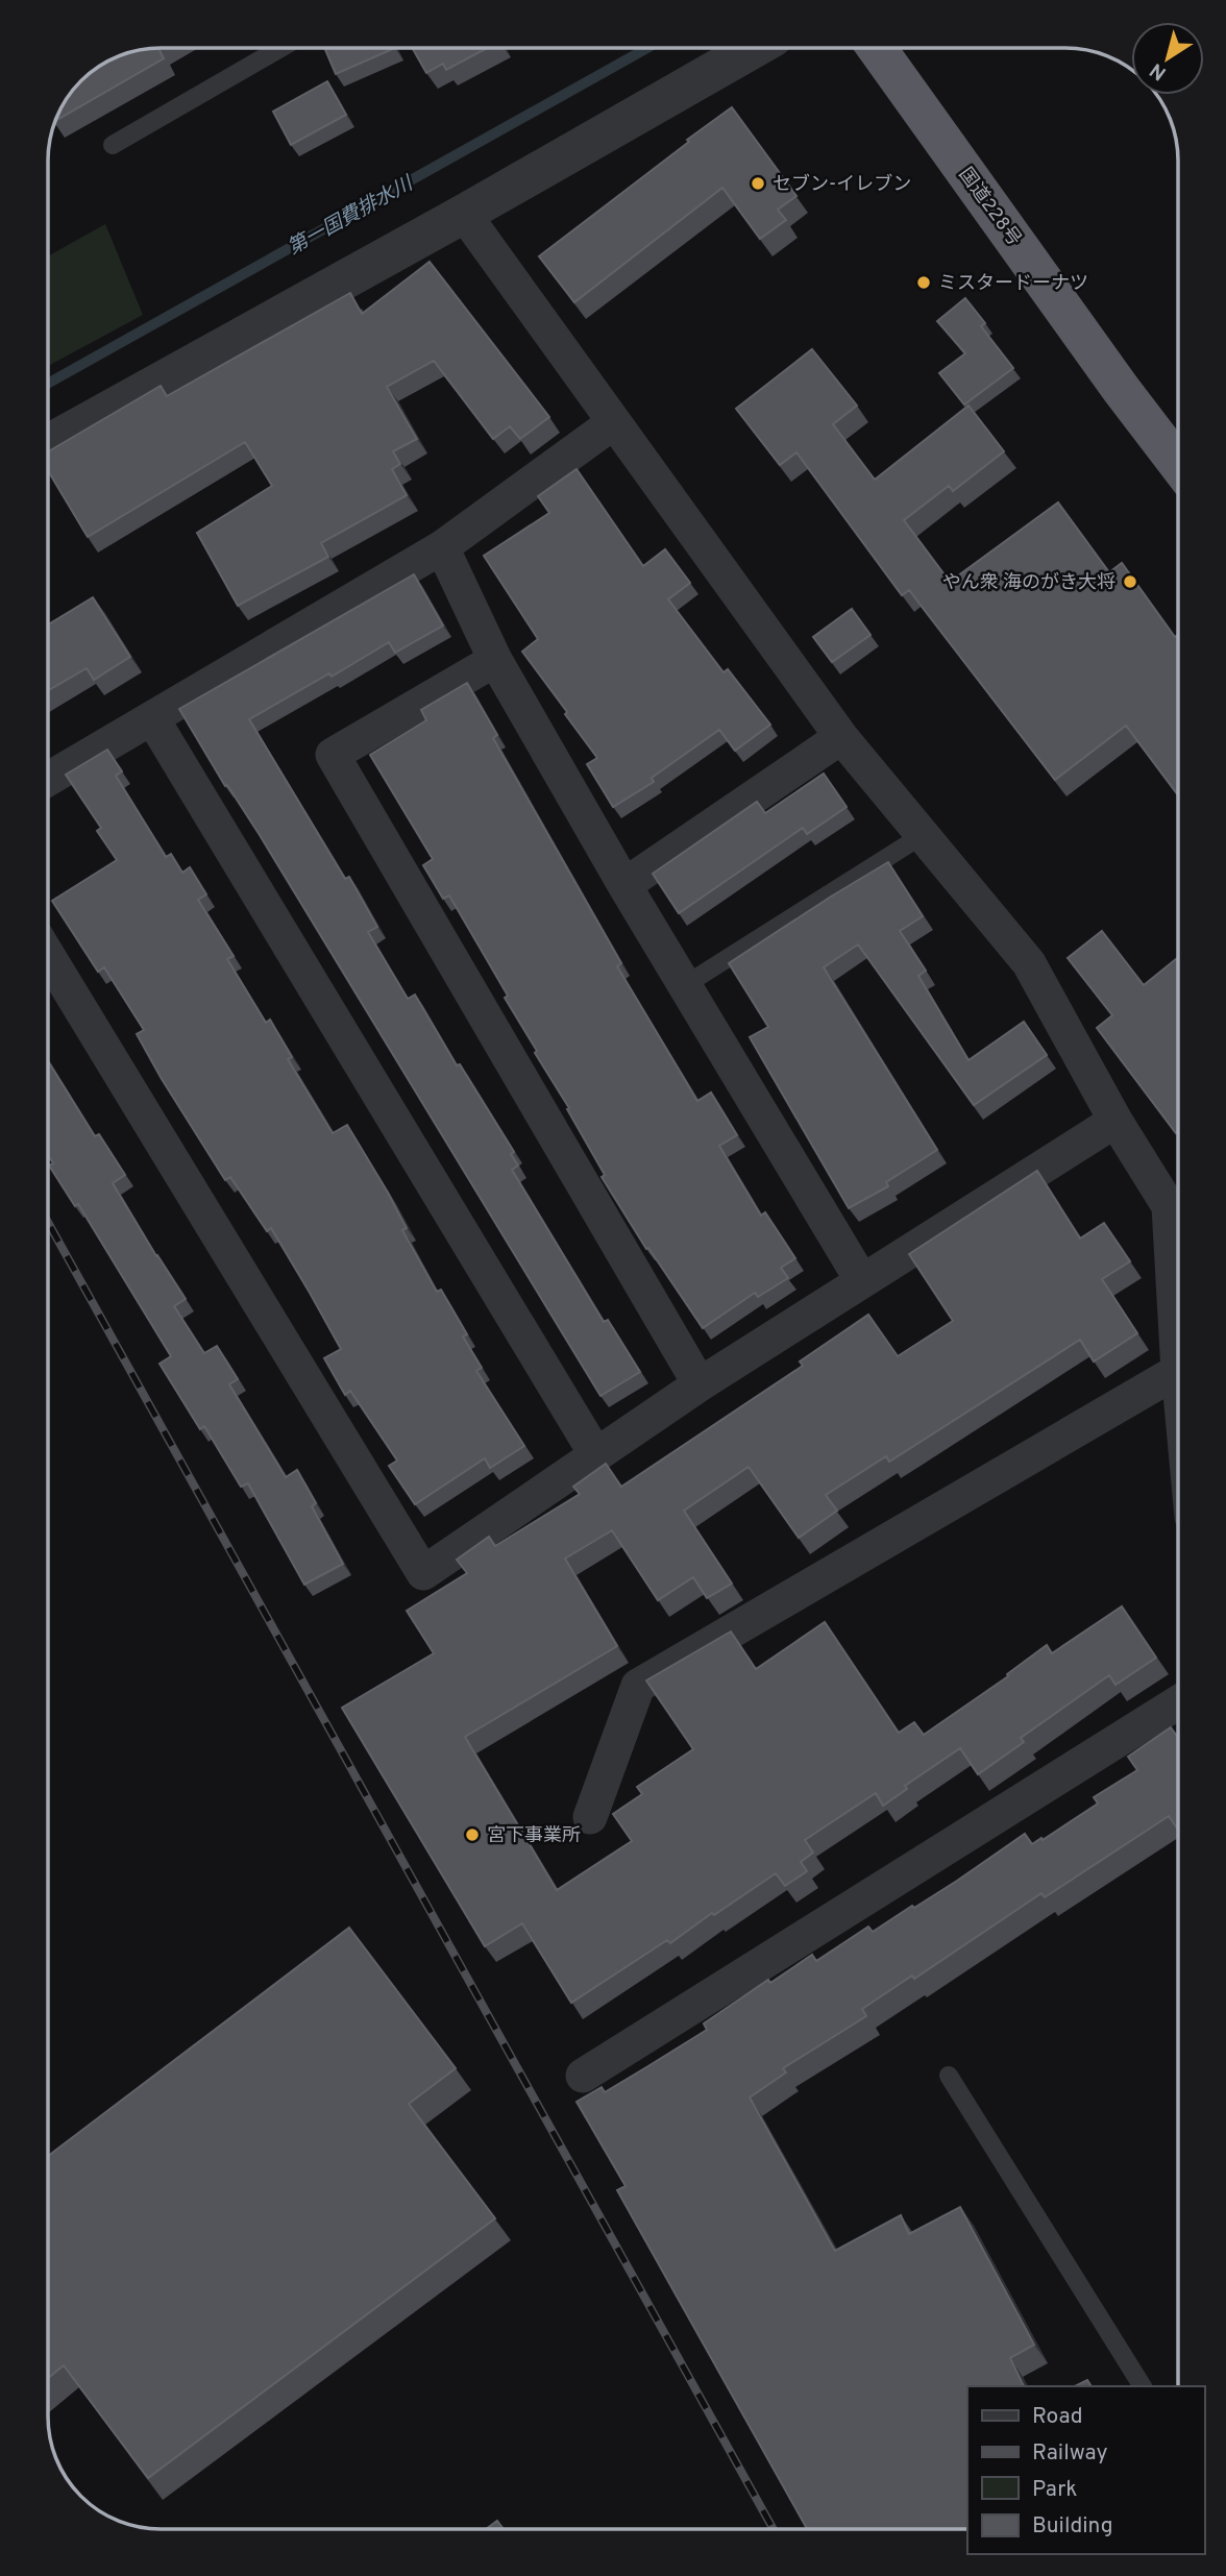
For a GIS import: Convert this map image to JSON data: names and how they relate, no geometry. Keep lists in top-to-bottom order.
{
  "streets": {
    "highway": ["国道228号"]
  },
  "water": ["第一国費排水川"],
  "places": [
    "セブン-イレブン",
    "ミスタードーナツ",
    "やん衆 海のがき大将",
    "宮下事業所"
  ],
  "legend": [
    "Road",
    "Railway",
    "Park",
    "Building"
  ],
  "north": "bottom left"
}
